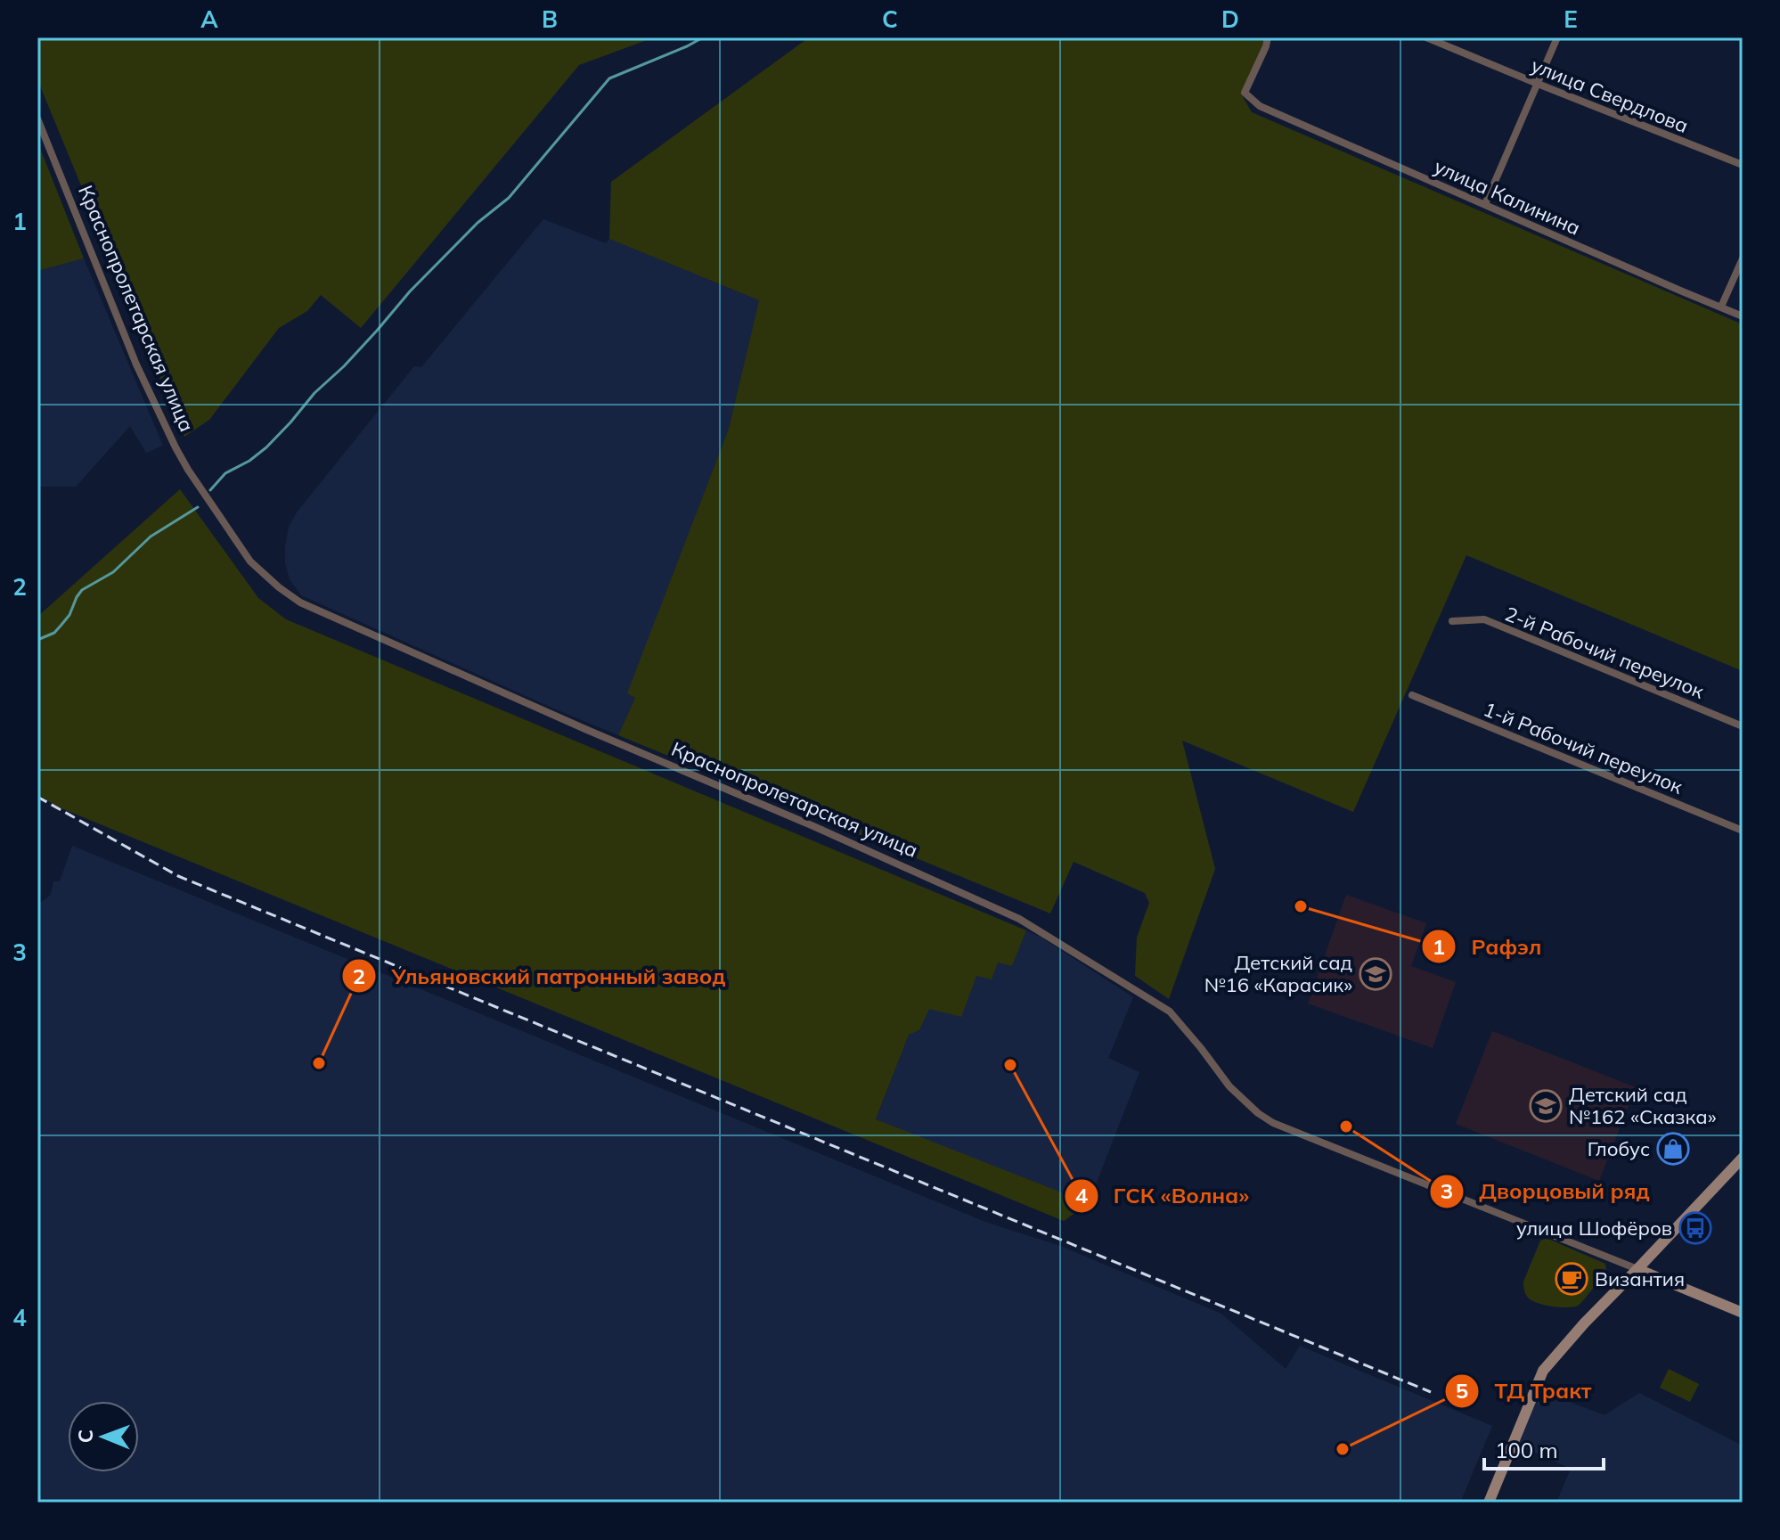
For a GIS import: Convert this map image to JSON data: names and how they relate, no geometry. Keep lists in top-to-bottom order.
{
  "streets": {
    "street": [
      "улица Свердлова",
      "улица Калинина",
      "Краснопролетарская улица",
      "2-й Рабочий переулок",
      "1-й Рабочий переулок"
    ]
  },
  "places": {
    "other": [
      "Рафэл",
      "Ульяновский патронный завод",
      "ГСК «Волна»",
      "Дворцовый ряд",
      "ТД Тракт"
    ],
    "school or university": ["Детский сад №16 «Карасик»", "Детский сад №162 «Сказка»"],
    "shop": ["Глобус"],
    "bus stop": ["улица Шофёров"],
    "cafe": ["Византия"]
  },
  "scale_bar": "100 m",
  "north": "left",
  "grid": {
    "columns": [
      "A",
      "B",
      "C",
      "D",
      "E"
    ],
    "rows": [
      "1",
      "2",
      "3",
      "4"
    ]
  }
}
